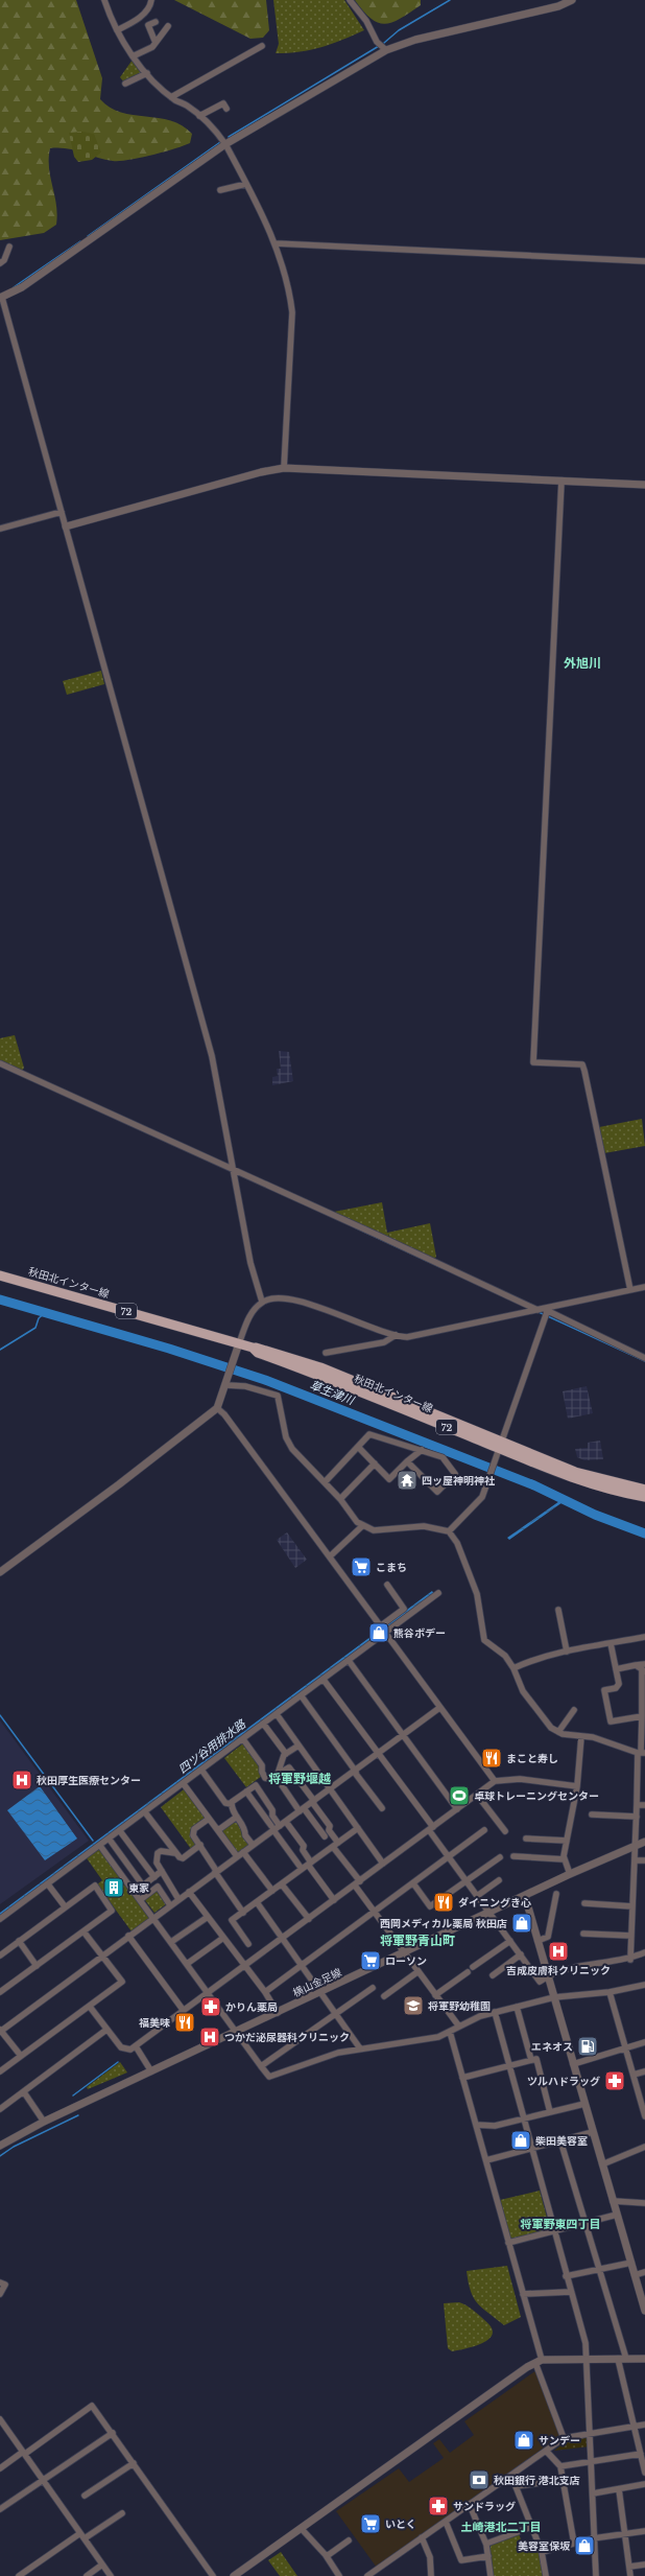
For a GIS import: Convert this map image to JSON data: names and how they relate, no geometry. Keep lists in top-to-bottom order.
{
  "streets": {
    "main road": ["秋田北インター線", "72"],
    "street": ["横山金足線"]
  },
  "districts": [
    "外旭川",
    "将軍野堰越",
    "将軍野青山町",
    "将軍野東四丁目",
    "土崎港北二丁目"
  ],
  "water": ["草生津川", "四ツ谷用排水路"],
  "places": {
    "temple": ["四ッ屋神明神社"],
    "supermarket": ["こまち", "ローソン", "いとく"],
    "shop": [
      "熊谷ボデー",
      "西岡メディカル薬局 秋田店",
      "柴田美容室",
      "サンデー",
      "美容室保坂"
    ],
    "restaurant": ["まこと寿し", "ダイニングき心", "福美味"],
    "hospital": ["秋田厚生医療センター", "吉成皮膚科クリニック", "つかだ泌尿器科クリニック"],
    "sports": ["卓球トレーニングセンター"],
    "building": ["東家"],
    "school or university": ["将軍野幼稚園"],
    "pharmacy": ["かりん薬局", "ツルハドラッグ", "サンドラッグ"],
    "fuel station": ["エネオス"],
    "bank": ["秋田銀行 港北支店"]
  }
}
